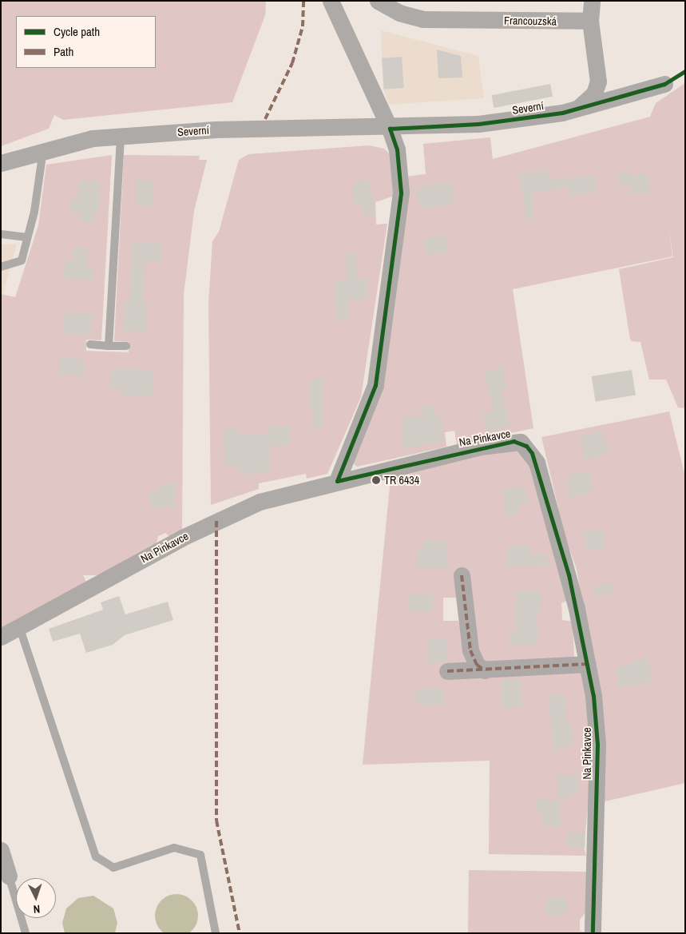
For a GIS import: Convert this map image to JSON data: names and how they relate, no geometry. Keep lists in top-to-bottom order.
{
  "streets": {
    "street": ["Francouzská", "Severní", "Na Pinkavce"]
  },
  "places": ["TR 6434"],
  "legend": ["Cycle path", "Path"],
  "north": "bottom"
}
